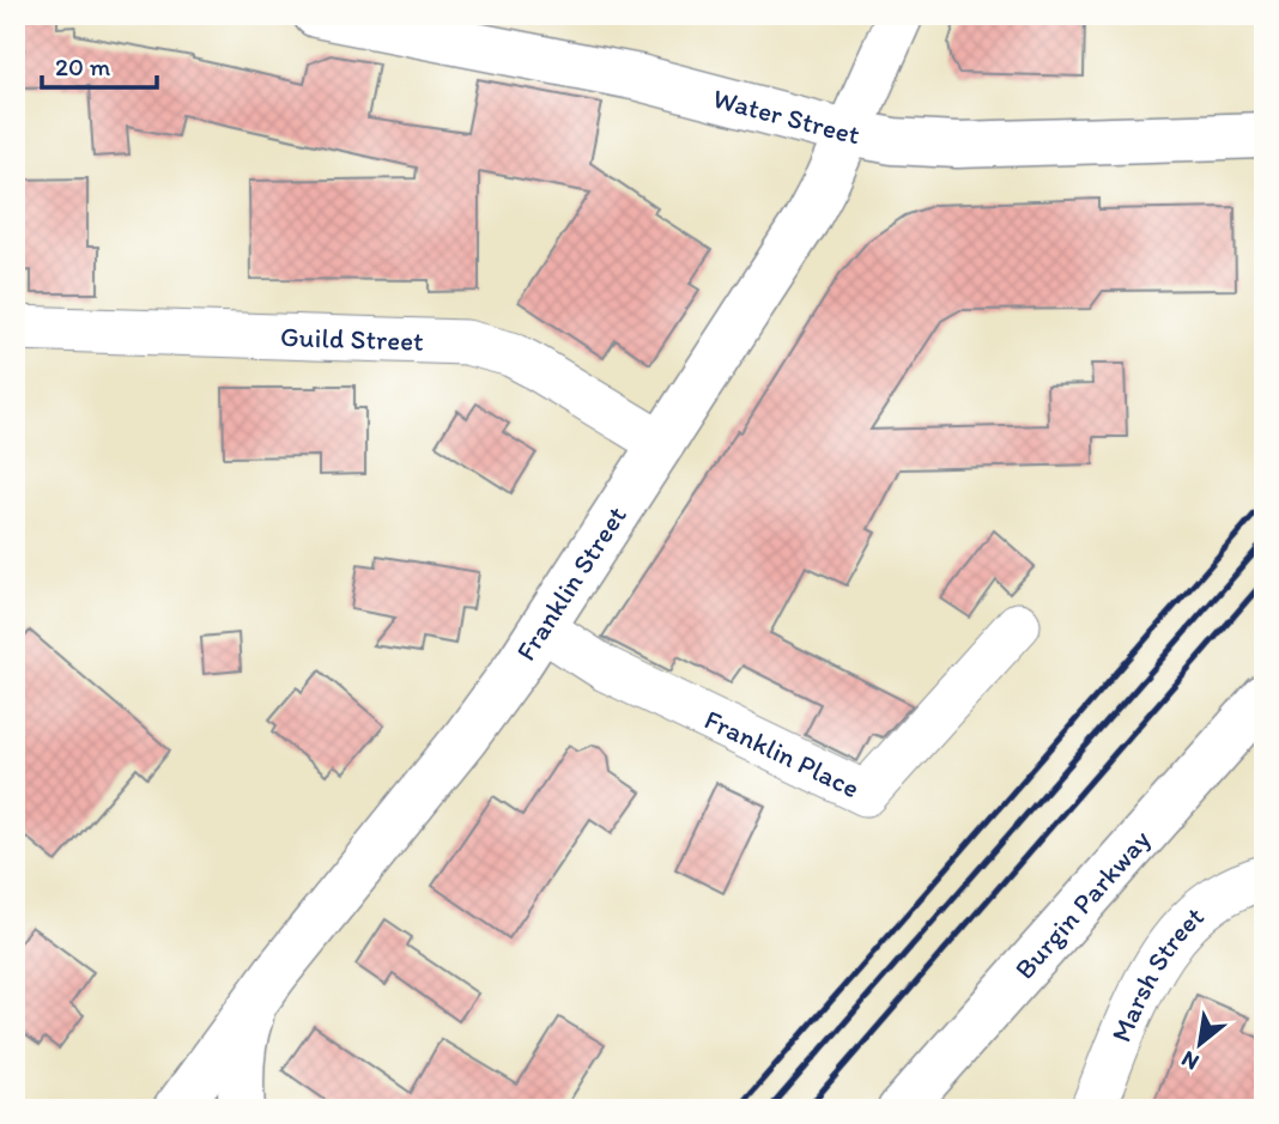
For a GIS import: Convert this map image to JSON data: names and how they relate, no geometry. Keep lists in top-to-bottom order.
{
  "streets": {
    "main road": ["Water Street", "Franklin Street", "Burgin Parkway"],
    "street": ["Guild Street", "Franklin Place", "Marsh Street"]
  },
  "crossings": [
    ["Water Street", "Franklin Street"],
    ["Guild Street", "Franklin Street"],
    ["Franklin Street", "Franklin Place"]
  ],
  "scale_bar": "20 m",
  "north": "bottom left"
}
